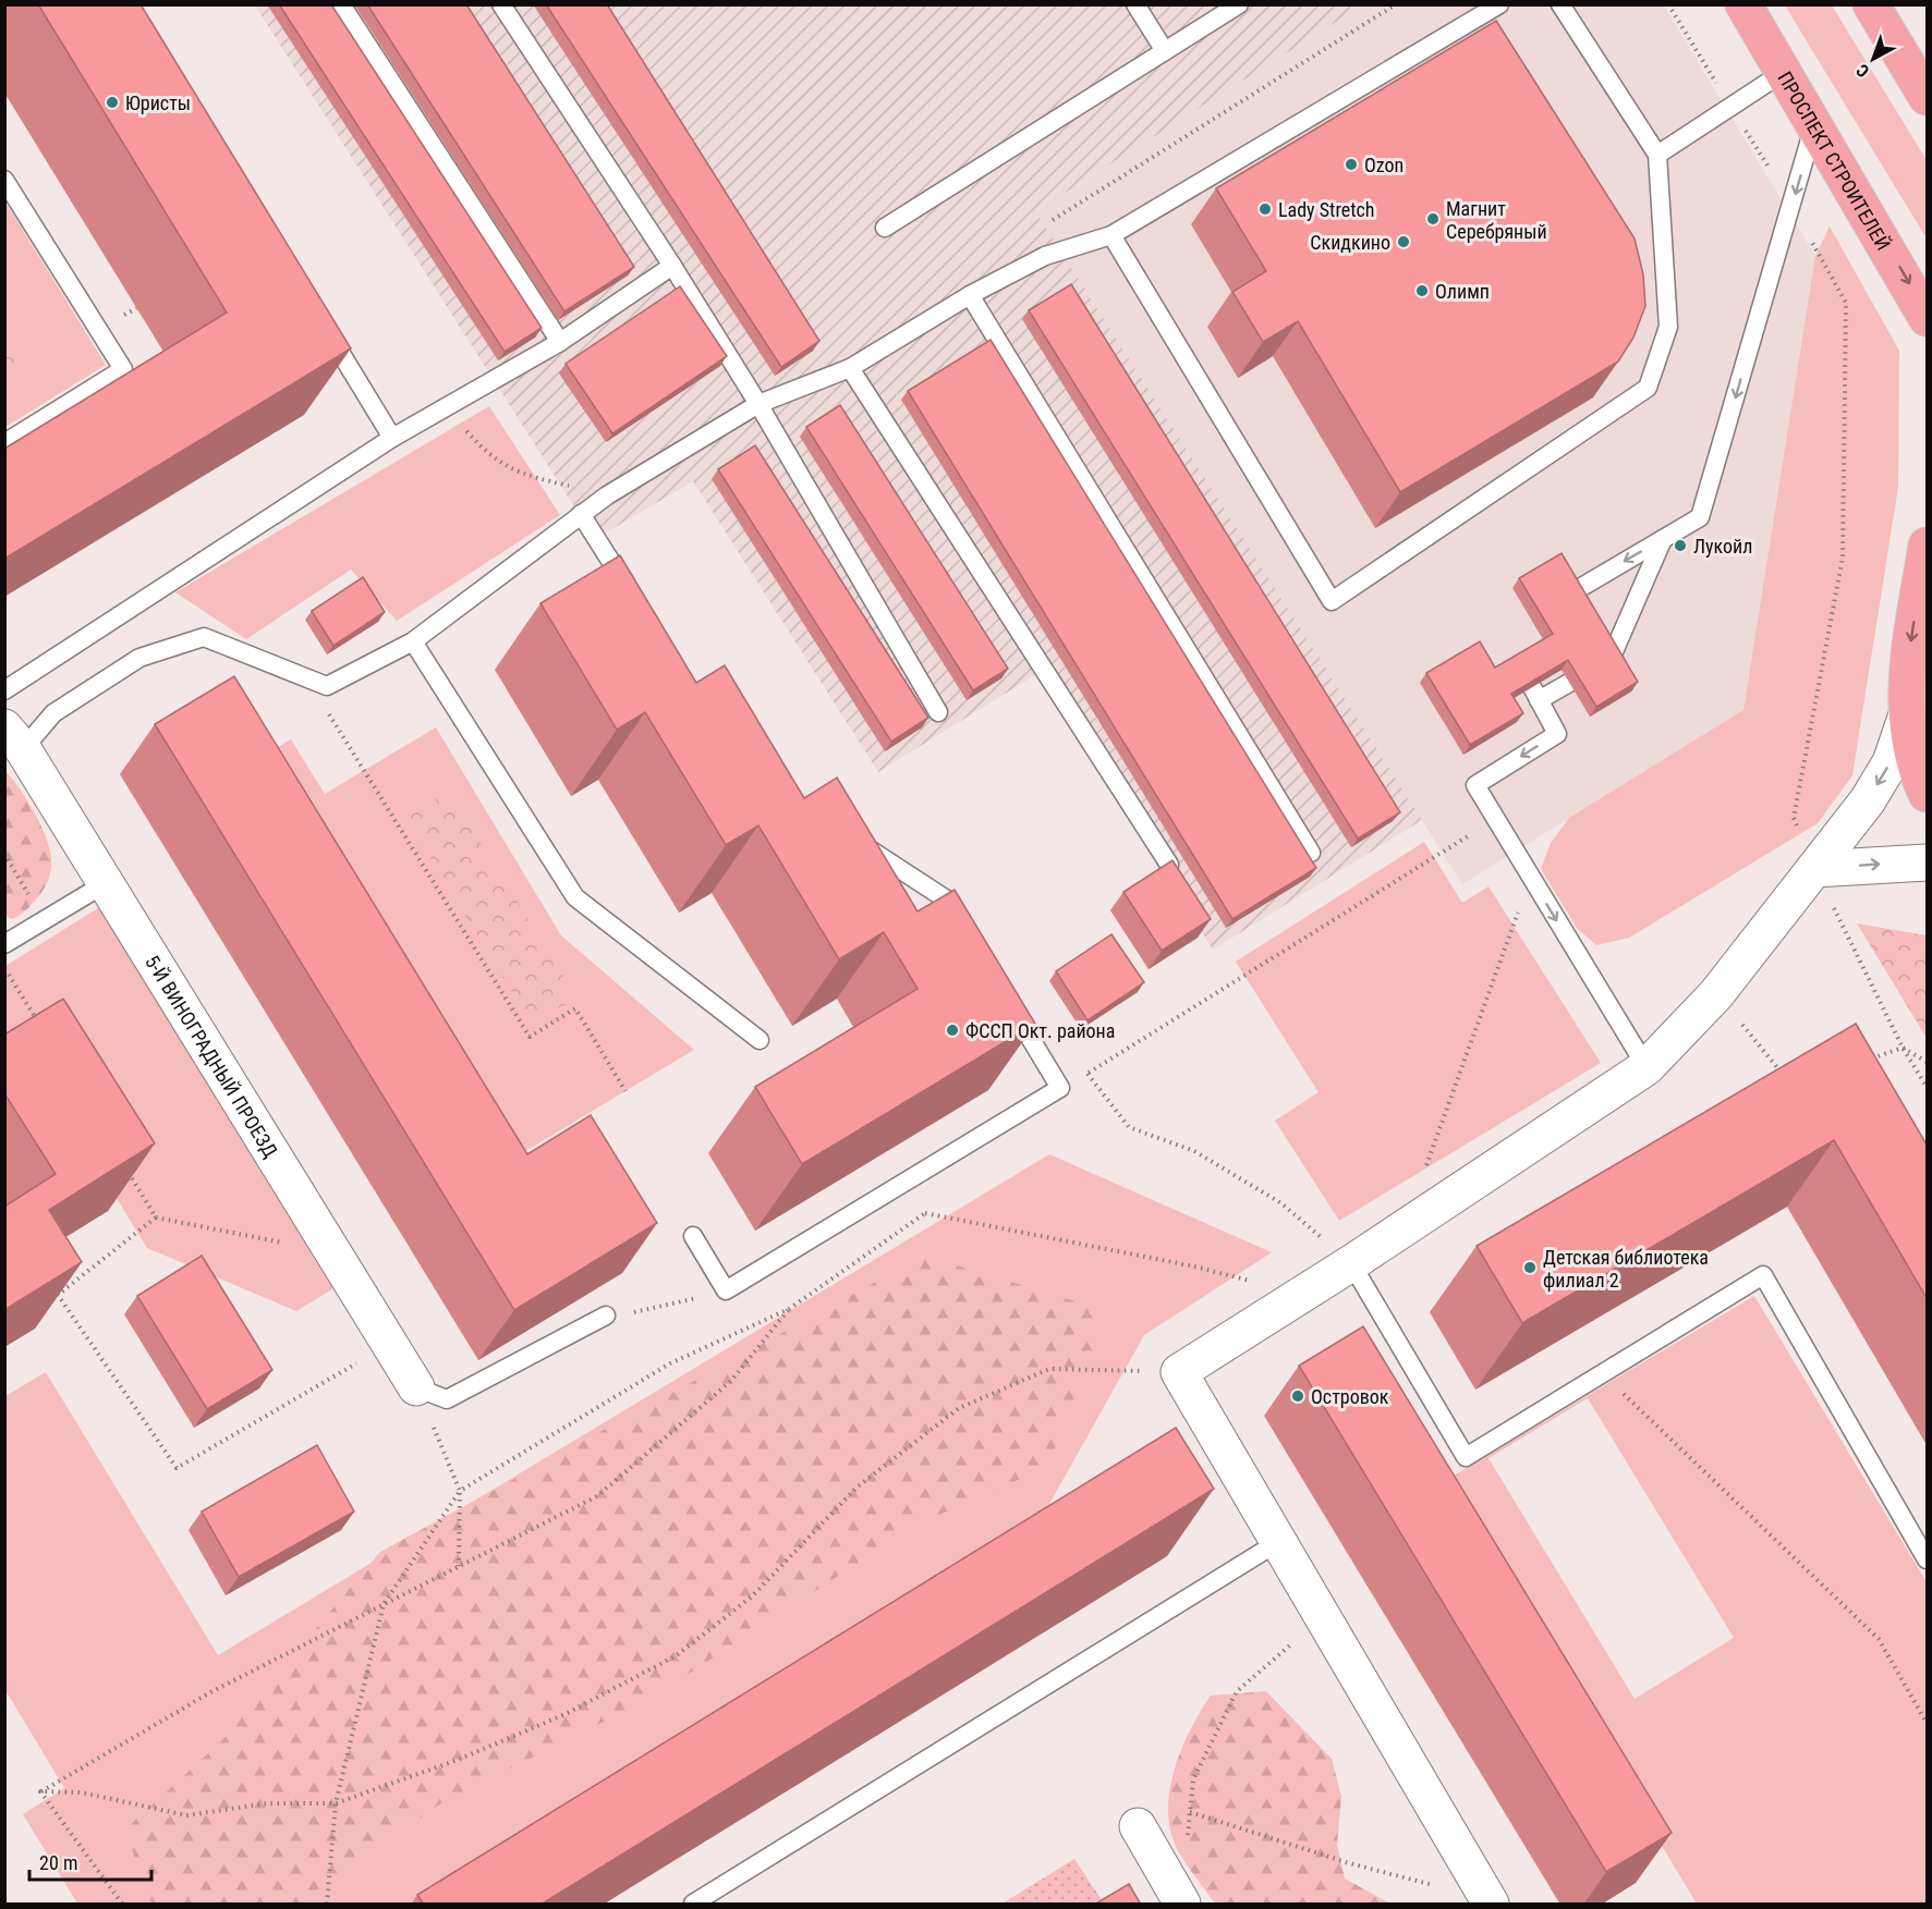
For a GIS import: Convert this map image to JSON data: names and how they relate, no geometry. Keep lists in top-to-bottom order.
{
  "streets": {
    "main road": ["ПРОСПЕКТ СТРОИТЕЛЕЙ"],
    "street": ["5-Й ВИНОГРАДНЫЙ ПРОЕЗД"]
  },
  "one_way": ["ПРОСПЕКТ СТРОИТЕЛЕЙ"],
  "places": [
    "Юристы",
    "Ozon",
    "Lady Stretch",
    "Магнит Серебряный",
    "Скидкино",
    "Олимп",
    "Лукойл",
    "ФССП Окт. района",
    "Детская библиотека филиал 2",
    "Островок"
  ],
  "scale_bar": "20 m",
  "north": "bottom left"
}
